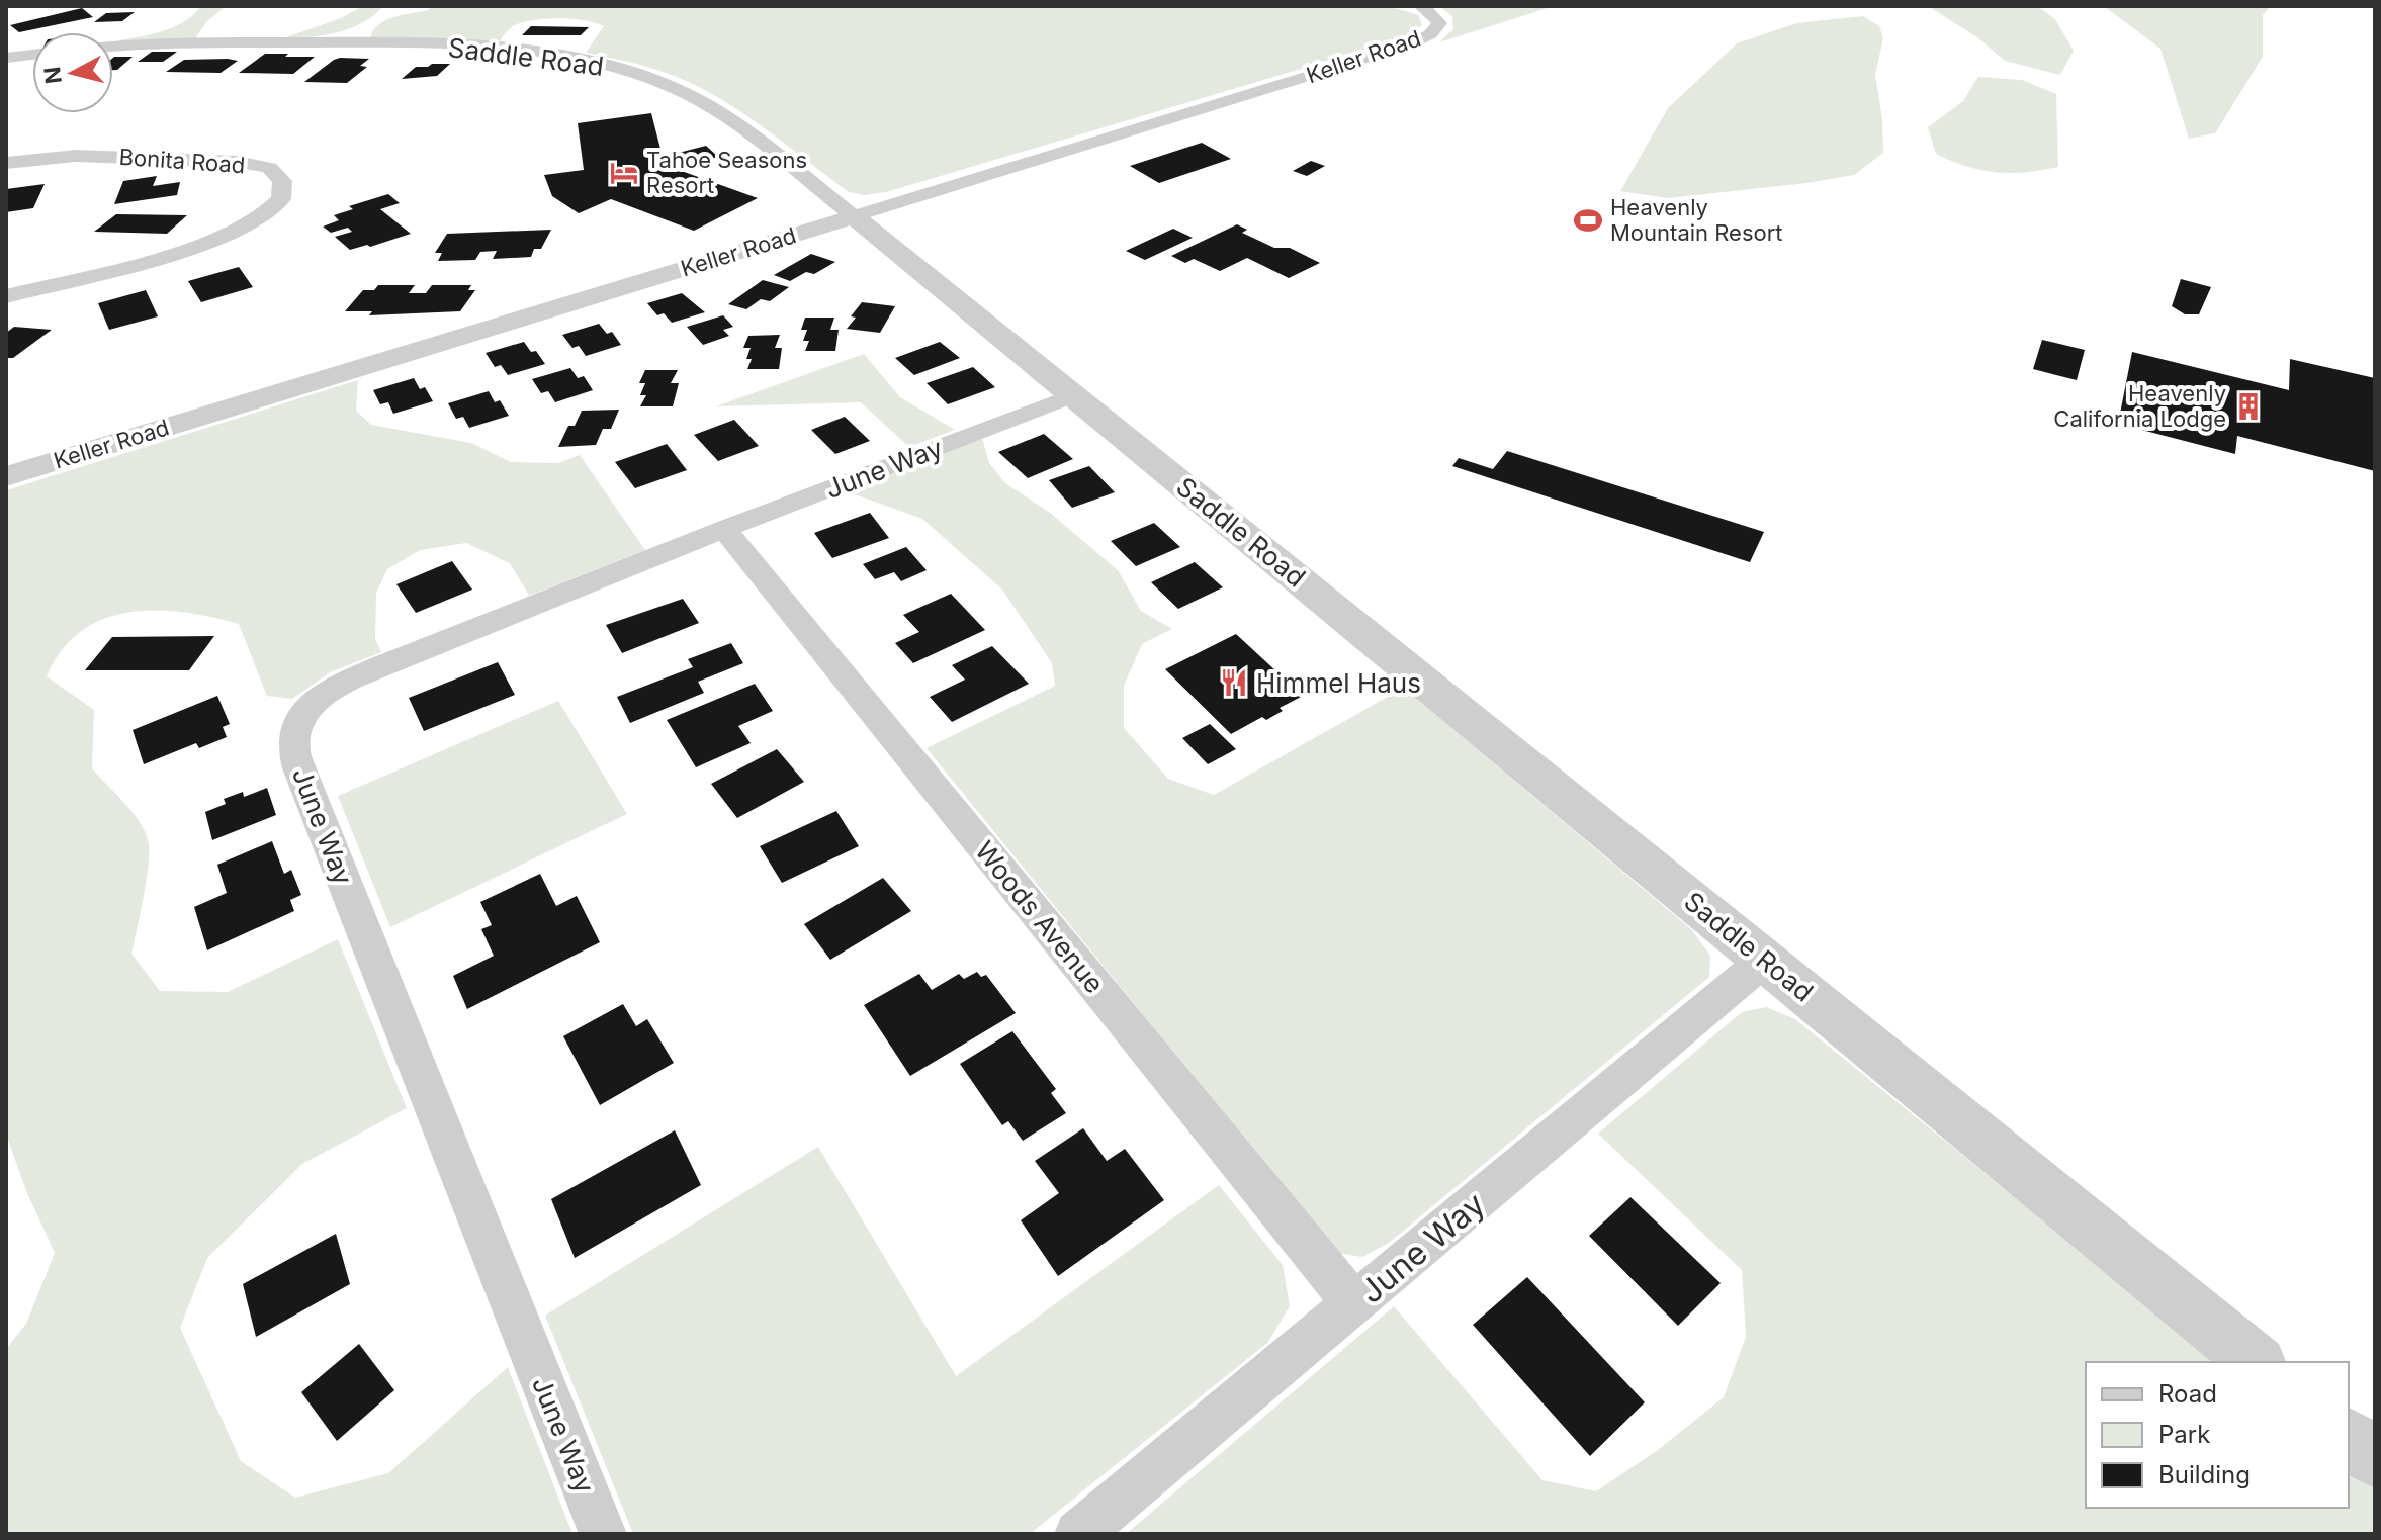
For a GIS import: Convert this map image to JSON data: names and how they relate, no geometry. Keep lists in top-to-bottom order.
{
  "streets": {
    "street": [
      "Saddle Road",
      "Keller Road",
      "Bonita Road",
      "June Way",
      "Woods Avenue"
    ]
  },
  "crossings": [
    ["Saddle Road", "Keller Road"],
    ["Saddle Road", "June Way"],
    ["June Way", "Woods Avenue"]
  ],
  "places": {
    "hotel": ["Tahoe Seasons Resort"],
    "sports": ["Heavenly Mountain Resort"],
    "building": ["Heavenly California Lodge"],
    "restaurant": ["Himmel Haus"]
  },
  "legend": ["Road", "Park", "Building"],
  "north": "left"
}
